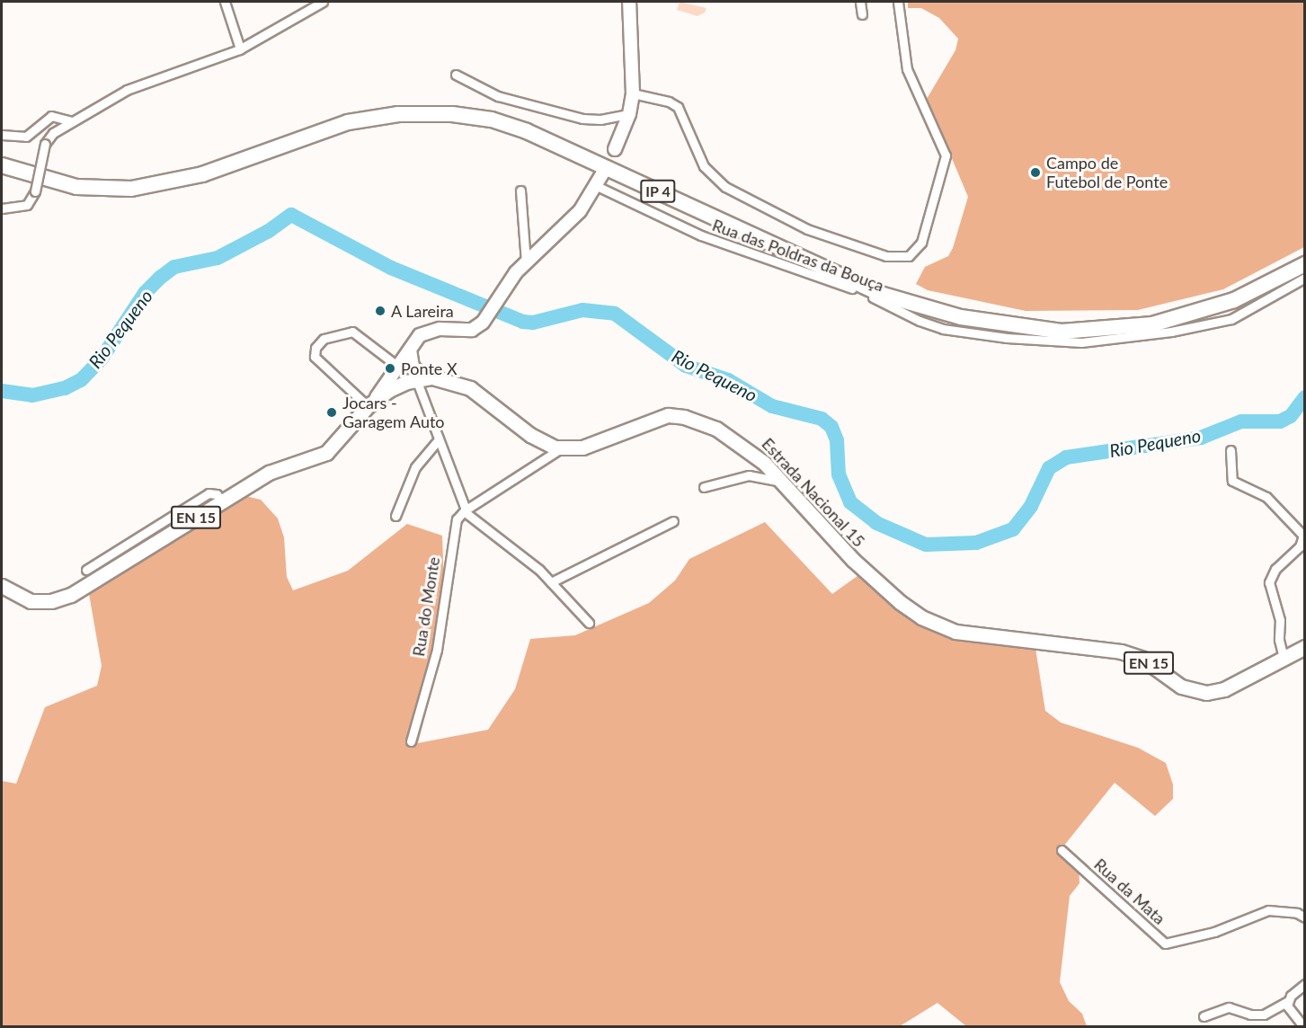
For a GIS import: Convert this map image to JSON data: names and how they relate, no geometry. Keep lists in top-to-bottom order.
{
  "streets": {
    "highway": ["IP 4"],
    "main road": ["Estrada Nacional 15", "EN 15"],
    "street": ["Rua das Poldras da Bouça", "Rua do Monte", "Rua da Mata"]
  },
  "crossings": [
    ["Estrada Nacional 15", "EN 15"]
  ],
  "water": ["Rio Pequeno"],
  "places": [
    "Campo de Futebol de Ponte",
    "A Lareira",
    "Ponte X",
    "Jocars - Garagem Auto"
  ]
}
